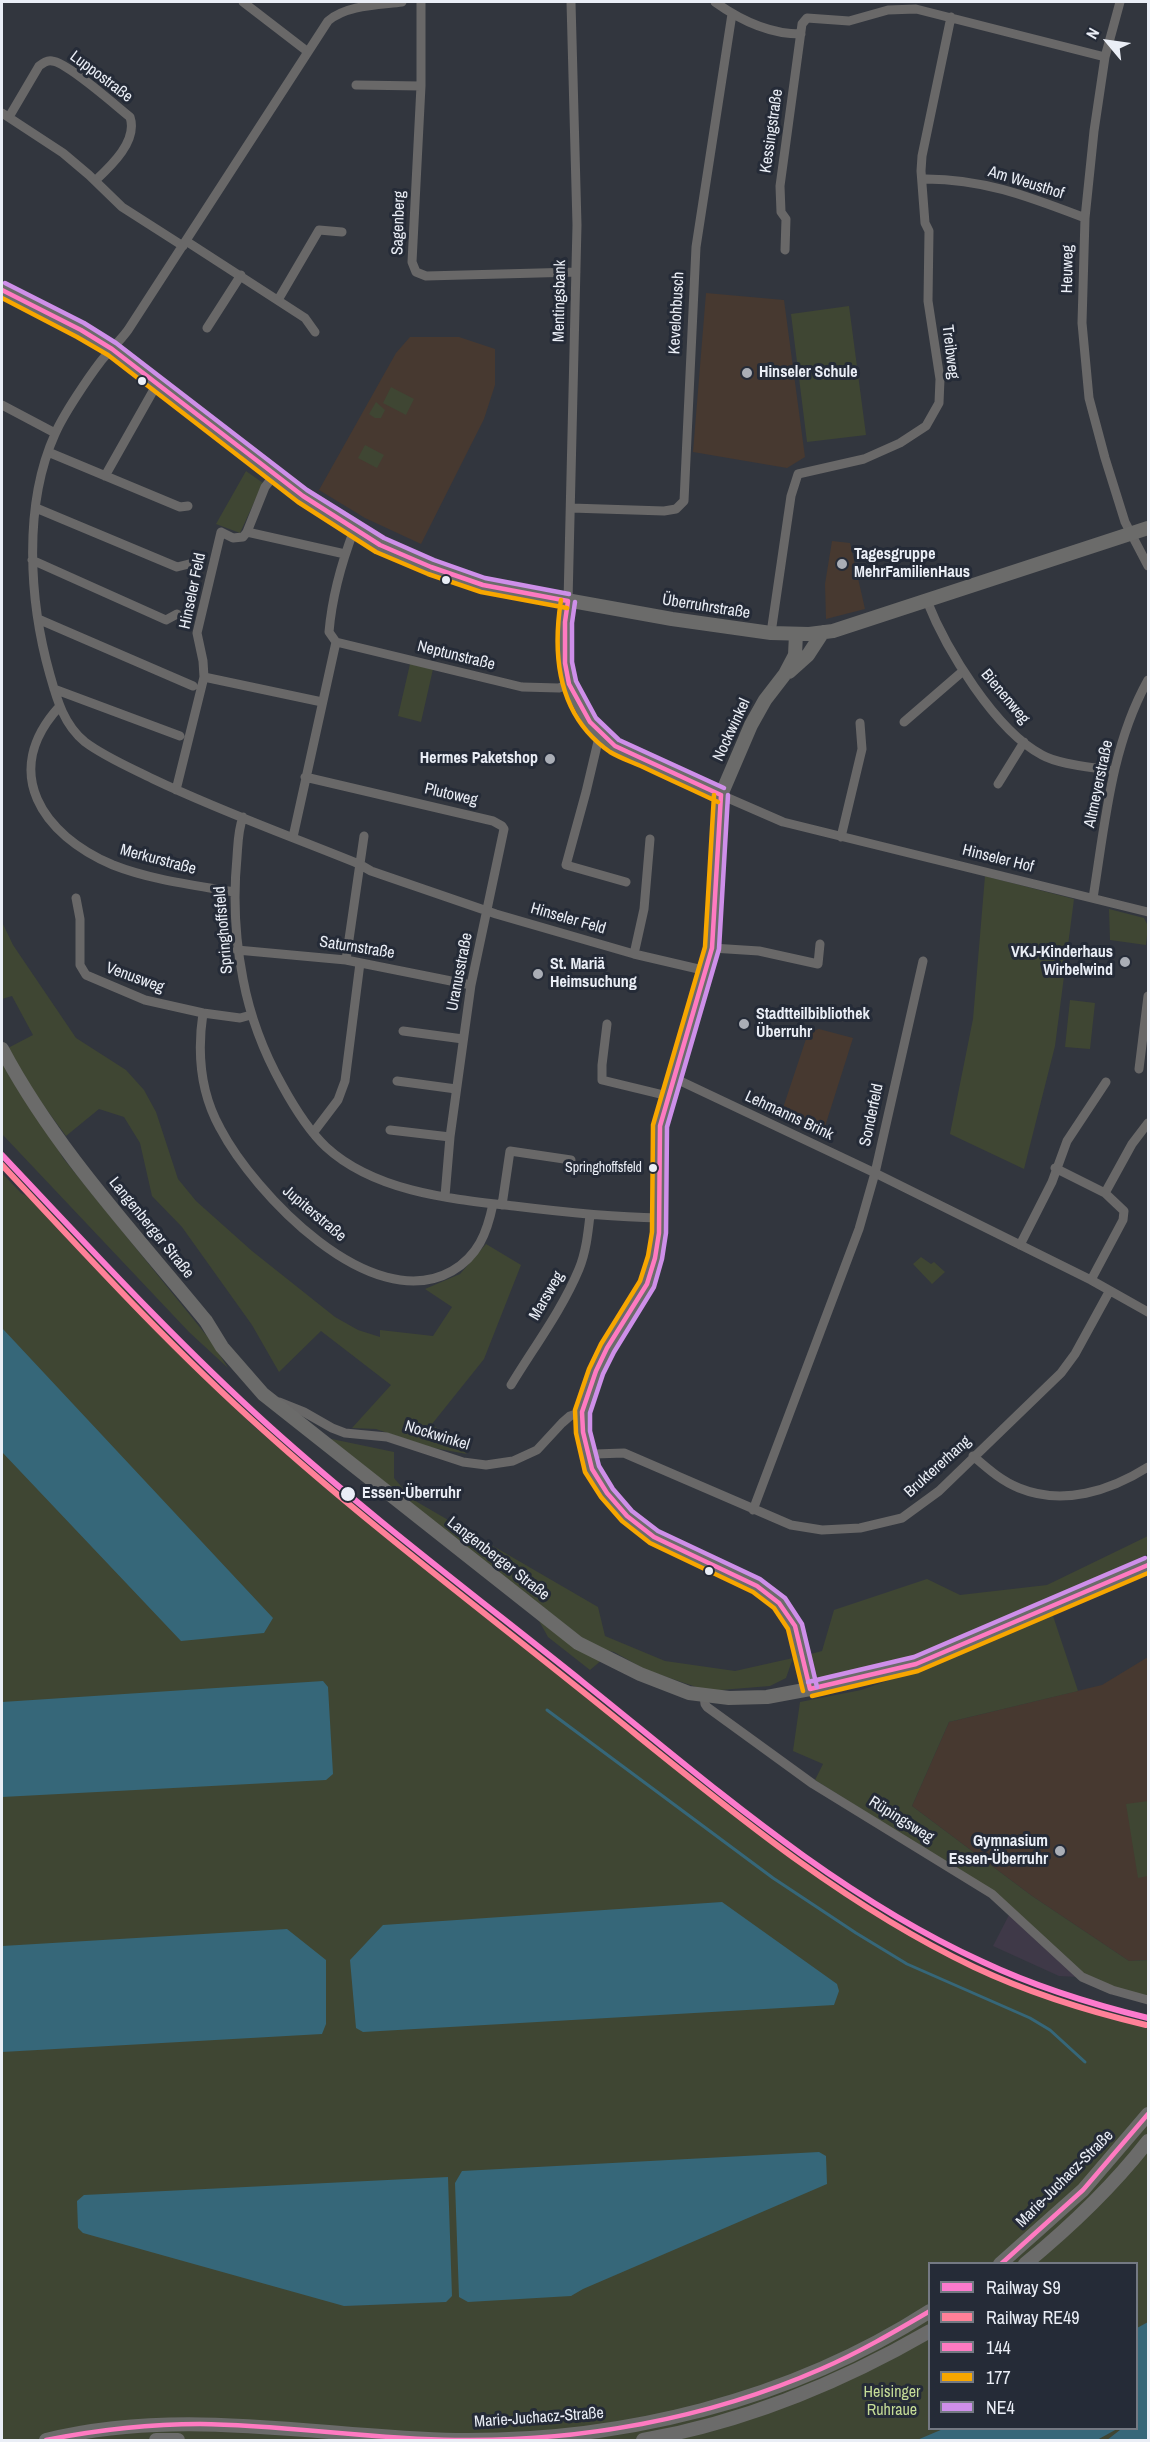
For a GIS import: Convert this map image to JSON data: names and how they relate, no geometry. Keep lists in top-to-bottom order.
{
  "streets": {
    "main road": [
      "Überruhrstraße",
      "Nockwinkel",
      "Langenberger Straße",
      "Marie-Juchacz-Straße"
    ],
    "street": [
      "Luppostraße",
      "Kessingstraße",
      "Am Weusthof",
      "Sagenberg",
      "Heuweg",
      "Mentingsbank",
      "Kevelohbusch",
      "Treibweg",
      "Hinseler Feld",
      "Neptunstraße",
      "Bienenweg",
      "Altmeyerstraße",
      "Plutoweg",
      "Hinseler Hof",
      "Merkurstraße",
      "Springhoffsfeld",
      "Saturnstraße",
      "Uranusstraße",
      "Venusweg",
      "Sonderfeld",
      "Lehmanns Brink",
      "Jupiterstraße",
      "Marsweg",
      "Bruktererhang",
      "Rüpingsweg"
    ]
  },
  "crossings": [
    ["Luppostraße", "Hinseler Feld"],
    ["Kessingstraße", "Treibweg"],
    ["Am Weusthof", "Heuweg"],
    ["Am Weusthof", "Treibweg"],
    ["Sagenberg", "Mentingsbank"],
    ["Heuweg", "Überruhrstraße"],
    ["Mentingsbank", "Kevelohbusch"],
    ["Mentingsbank", "Überruhrstraße"],
    ["Treibweg", "Überruhrstraße"],
    ["Hinseler Feld", "Überruhrstraße"],
    ["Hinseler Feld", "Nockwinkel"],
    ["Hinseler Feld", "Plutoweg"],
    ["Hinseler Feld", "Springhoffsfeld"],
    ["Hinseler Feld", "Uranusstraße"],
    ["Überruhrstraße", "Bienenweg"],
    ["Überruhrstraße", "Nockwinkel"],
    ["Bienenweg", "Altmeyerstraße"],
    ["Nockwinkel", "Hinseler Hof"],
    ["Nockwinkel", "Springhoffsfeld"],
    ["Nockwinkel", "Lehmanns Brink"],
    ["Nockwinkel", "Langenberger Straße"],
    ["Altmeyerstraße", "Hinseler Hof"],
    ["Plutoweg", "Uranusstraße"],
    ["Merkurstraße", "Springhoffsfeld"],
    ["Springhoffsfeld", "Saturnstraße"],
    ["Springhoffsfeld", "Uranusstraße"],
    ["Springhoffsfeld", "Venusweg"],
    ["Springhoffsfeld", "Jupiterstraße"],
    ["Springhoffsfeld", "Marsweg"],
    ["Saturnstraße", "Uranusstraße"],
    ["Venusweg", "Jupiterstraße"],
    ["Sonderfeld", "Lehmanns Brink"],
    ["Sonderfeld", "Bruktererhang"],
    ["Lehmanns Brink", "Bruktererhang"],
    ["Langenberger Straße", "Rüpingsweg"]
  ],
  "parks": ["Heisinger Ruhraue"],
  "places": [
    "Hinseler Schule",
    "Tagesgruppe MehrFamilienHaus",
    "Hermes Paketshop",
    "VKJ-Kinderhaus Wirbelwind",
    "St. Mariä Heimsuchung",
    "Stadtteilbibliothek Überruhr",
    "Springhoffsfeld",
    "Essen-Überruhr",
    "Gymnasium Essen-Überruhr"
  ],
  "lines": [
    "transit line NE4",
    "transit line 144",
    "transit line 177",
    "rail line S9",
    "rail line RE49"
  ],
  "legend": [
    "Railway S9",
    "Railway RE49",
    "144",
    "177",
    "NE4"
  ],
  "north": "top left"
}
